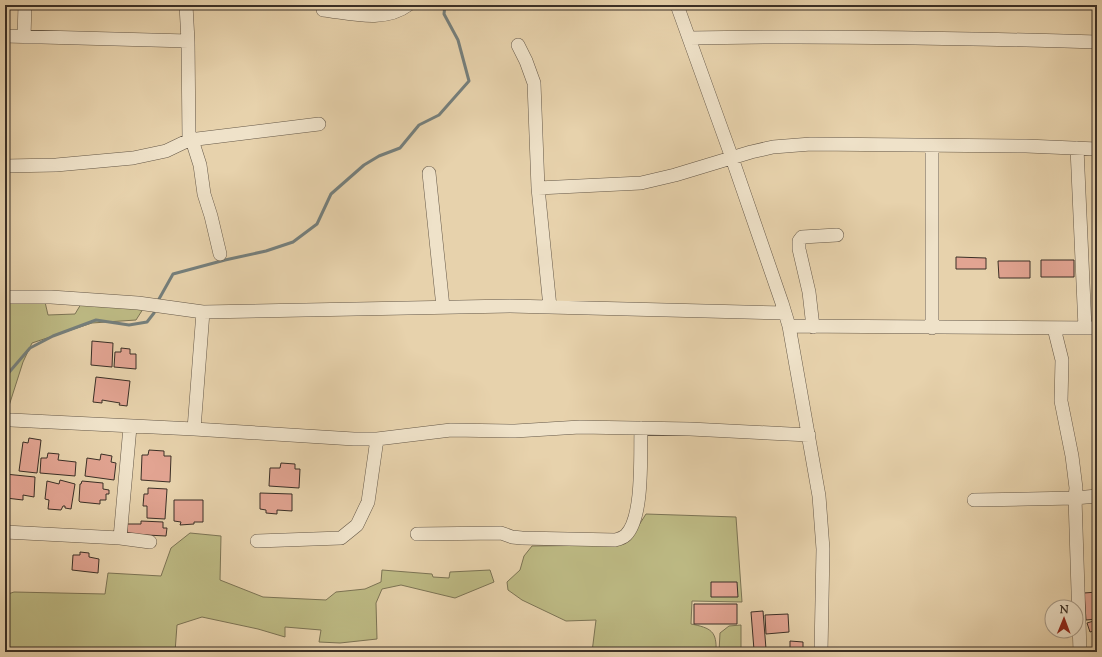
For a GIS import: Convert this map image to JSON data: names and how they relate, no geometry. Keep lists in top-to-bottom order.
{
  "north": "top"
}
